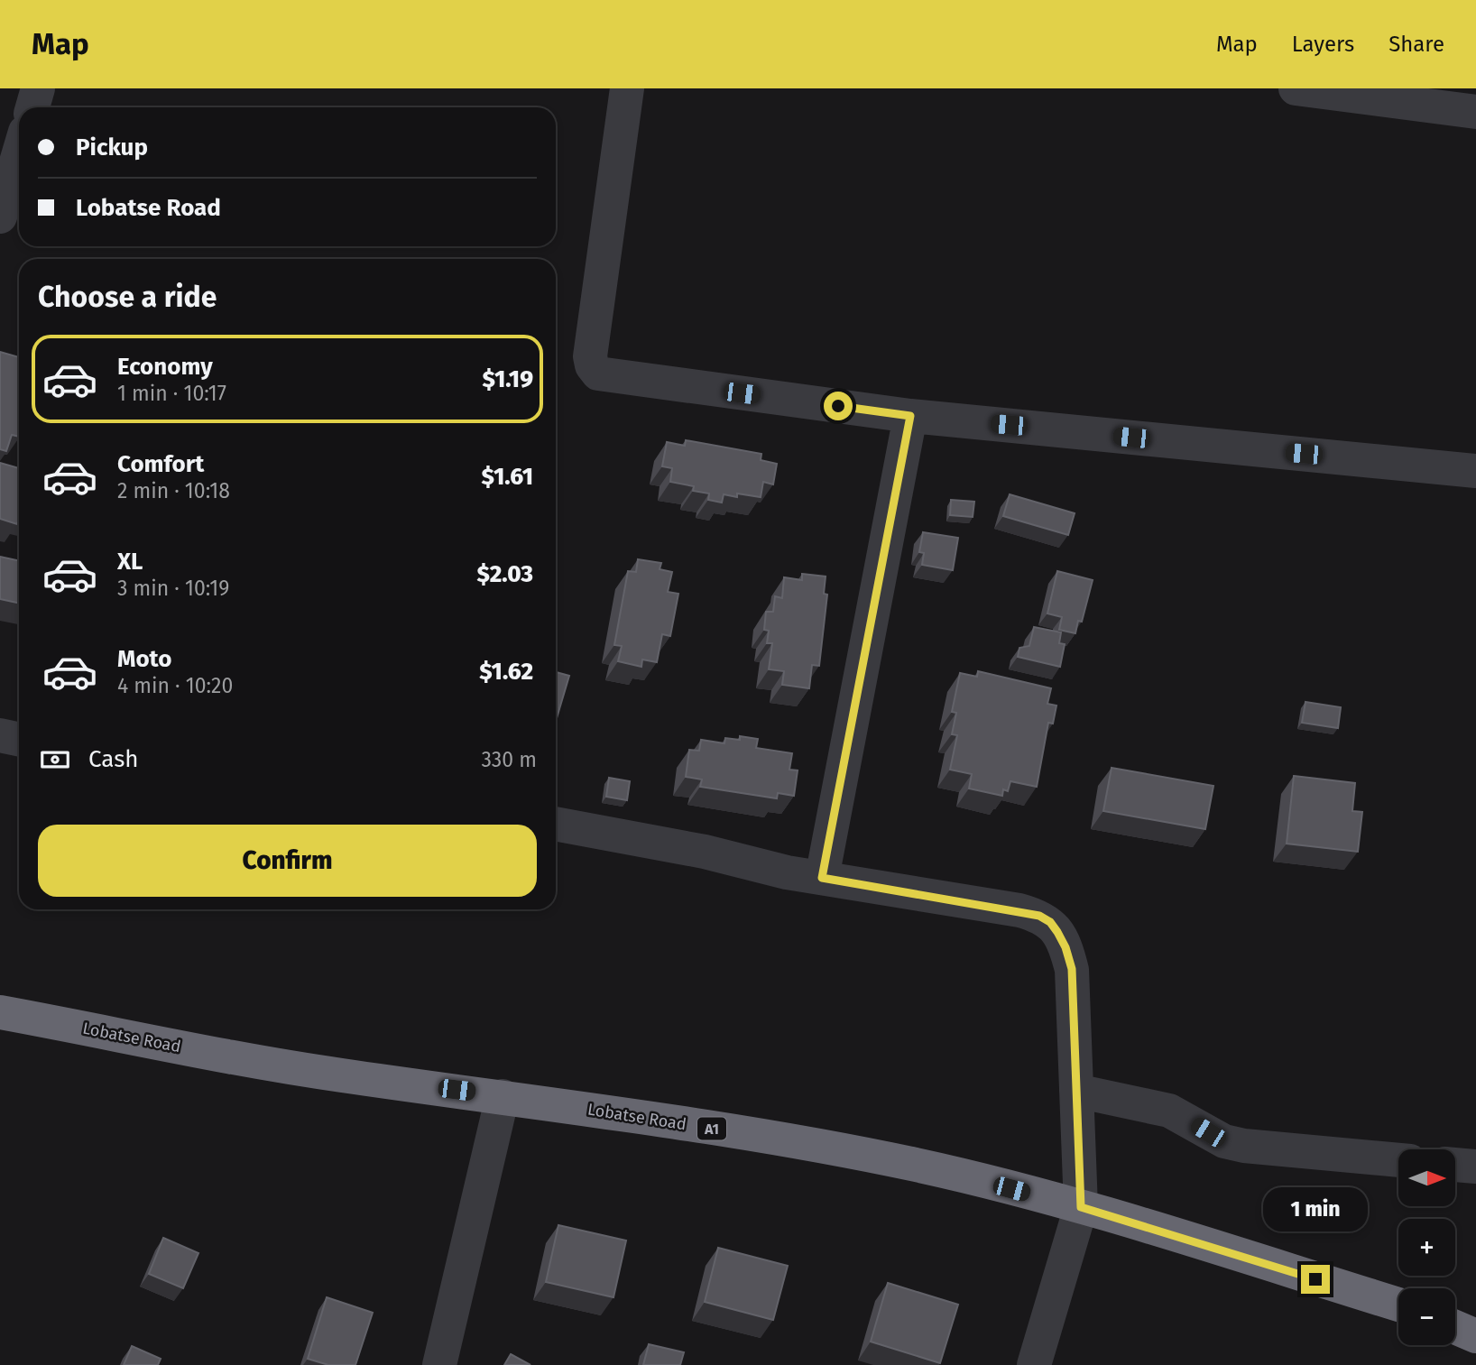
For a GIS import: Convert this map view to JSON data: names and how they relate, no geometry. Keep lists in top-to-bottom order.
{
  "streets": {
    "highway": ["Lobatse Road", "A1"]
  },
  "north": "right",
  "page": {
    "header": "Map",
    "nav": ["Map", "Layers", "Share"],
    "banner": ["Pickup", "Lobatse Road"],
    "heading": "Choose a ride",
    "list": [
      {
        "name": "Economy",
        "note": "1 min · 10:17",
        "value": "$1.19"
      },
      {
        "name": "Comfort",
        "note": "2 min · 10:18",
        "value": "$1.61"
      },
      {
        "name": "XL",
        "note": "3 min · 10:19",
        "value": "$2.03"
      },
      {
        "name": "Moto",
        "note": "4 min · 10:20",
        "value": "$1.62"
      }
    ],
    "pay": ["Cash", "330 m"],
    "buttons": "Confirm",
    "map_buttons": ["+", "−"],
    "bubble": "1 min"
  }
}
